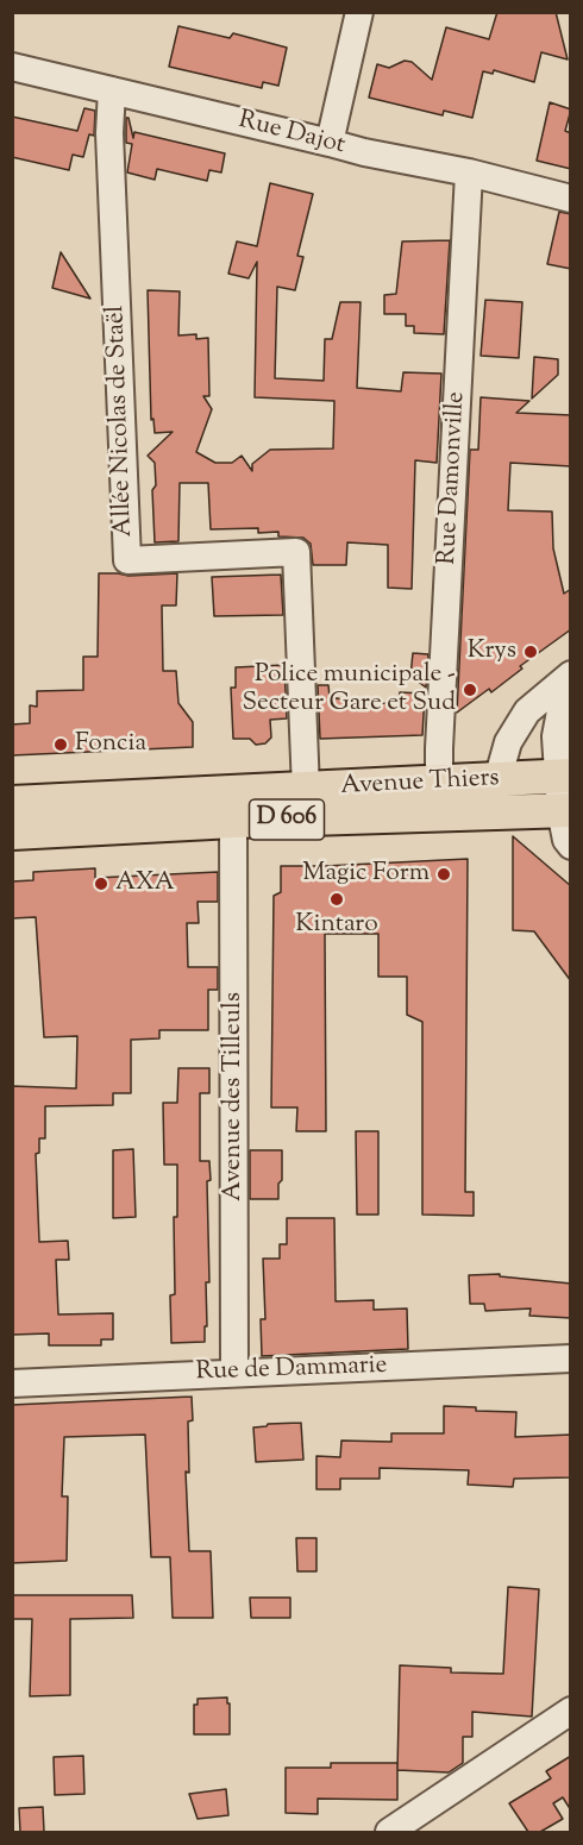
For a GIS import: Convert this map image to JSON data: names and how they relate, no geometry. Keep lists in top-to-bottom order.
{
  "streets": {
    "main road": ["Avenue Thiers", "D 606"],
    "street": [
      "Rue Dajot",
      "Allée Nicolas de Staël",
      "Rue Damonville",
      "Avenue des Tilleuls",
      "Rue de Dammarie"
    ]
  },
  "crossings": [
    ["Rue Dajot", "Allée Nicolas de Staël"],
    ["Rue Dajot", "Rue Damonville"],
    ["Allée Nicolas de Staël", "Avenue Thiers"],
    ["Rue Damonville", "Avenue Thiers"],
    ["Avenue Thiers", "Avenue des Tilleuls"],
    ["Avenue des Tilleuls", "Rue de Dammarie"]
  ],
  "places": [
    "Krys",
    "Police municipale - Secteur Gare et Sud",
    "Foncia",
    "Magic Form",
    "AXA",
    "Kintaro"
  ]
}
